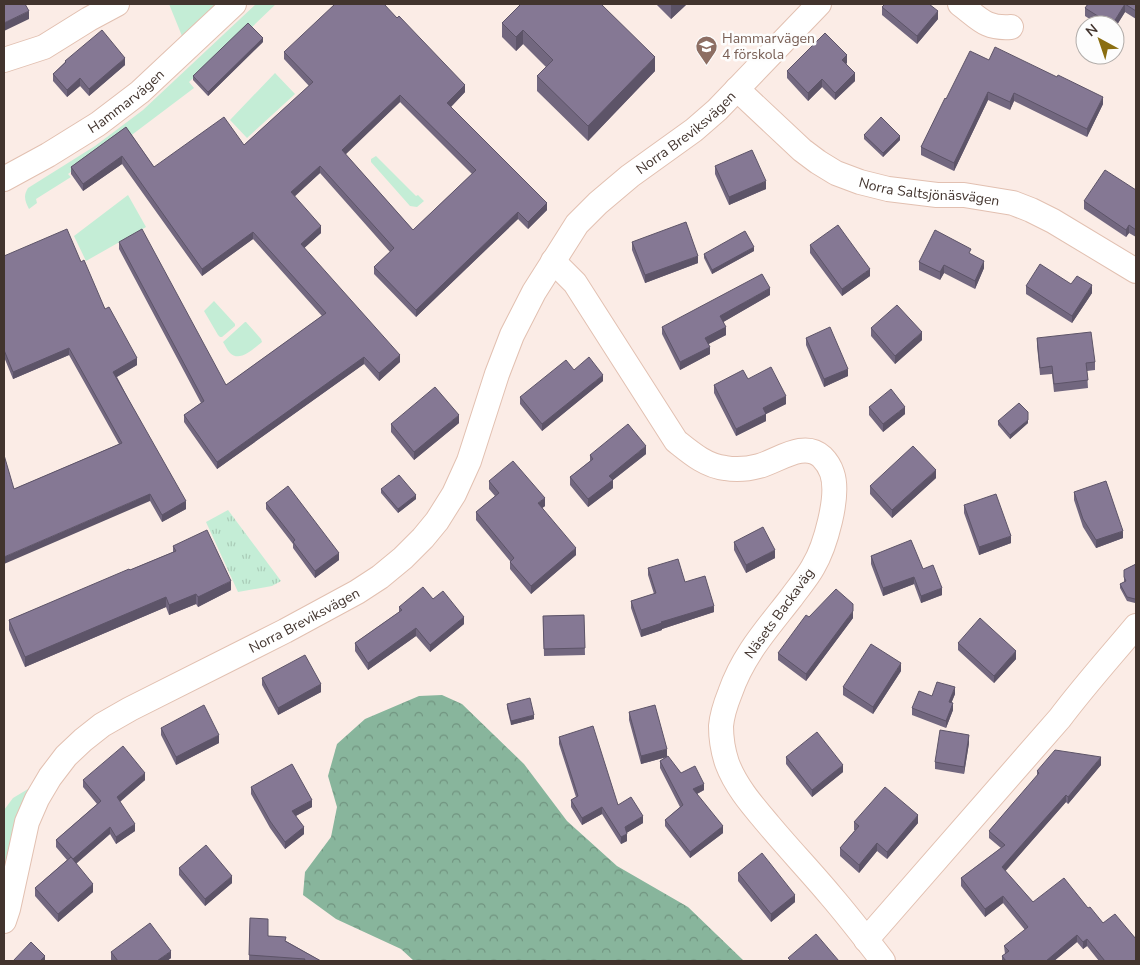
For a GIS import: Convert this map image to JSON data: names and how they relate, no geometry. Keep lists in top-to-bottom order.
{
  "streets": {
    "street": [
      "Hammarvägen",
      "Norra Breviksvägen",
      "Norra Saltsjönäsvägen",
      "Näsets Backaväg"
    ]
  },
  "crossings": [
    ["Norra Breviksvägen", "Norra Saltsjönäsvägen"],
    ["Norra Breviksvägen", "Näsets Backaväg"]
  ],
  "places": {
    "school or university": ["Hammarvägen 4 förskola"]
  },
  "north": "top left"
}
